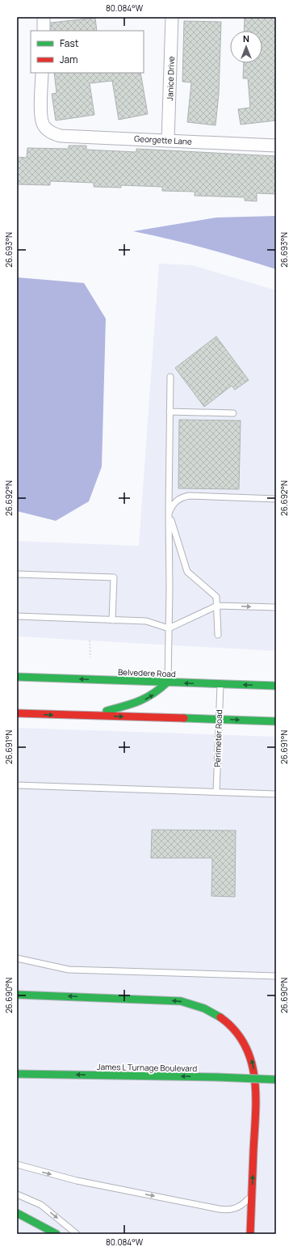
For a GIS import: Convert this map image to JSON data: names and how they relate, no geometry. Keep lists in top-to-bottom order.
{
  "streets": {
    "street": [
      "Janice Drive",
      "Georgette Lane",
      "Belvedere Road",
      "James L Turnage Boulevard"
    ],
    "lane": ["Perimeter Road"]
  },
  "crossings": [
    ["Janice Drive", "Georgette Lane"],
    ["Belvedere Road", "Perimeter Road"]
  ],
  "one_way": ["James L Turnage Boulevard"],
  "legend": ["Fast", "Jam"],
  "north": "top",
  "coordinates": [
    "80.084°W",
    "26.693°N",
    "26.692°N",
    "26.691°N",
    "26.690°N"
  ]
}
